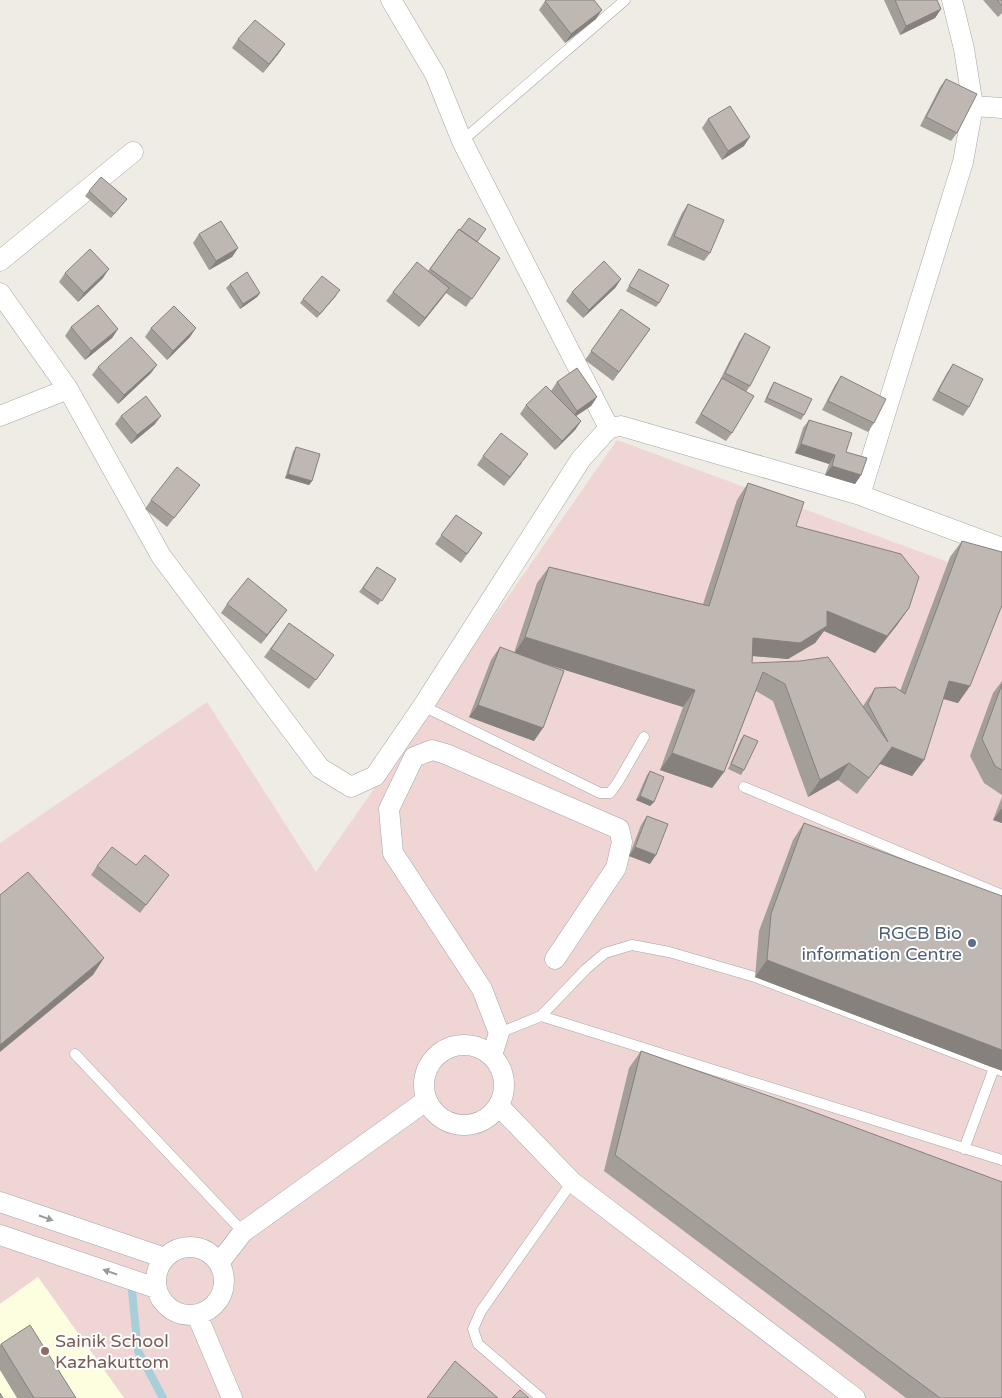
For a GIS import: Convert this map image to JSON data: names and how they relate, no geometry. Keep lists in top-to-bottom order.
{
  "places": ["RGCB Bio information Centre", "Sainik School Kazhakuttom"]
}
